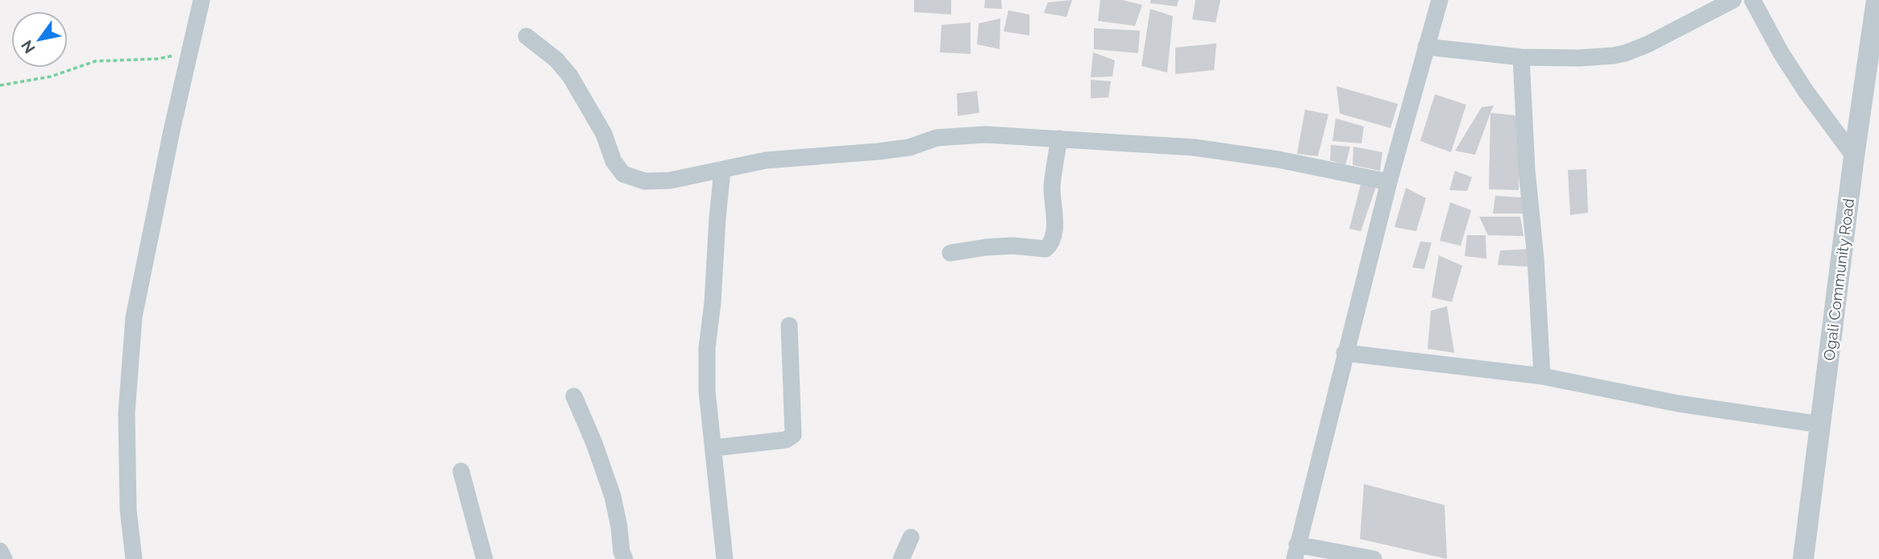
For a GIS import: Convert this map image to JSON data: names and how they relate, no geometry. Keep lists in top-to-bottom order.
{
  "streets": {
    "street": ["Ogali Community Road"]
  },
  "north": "bottom left"
}
